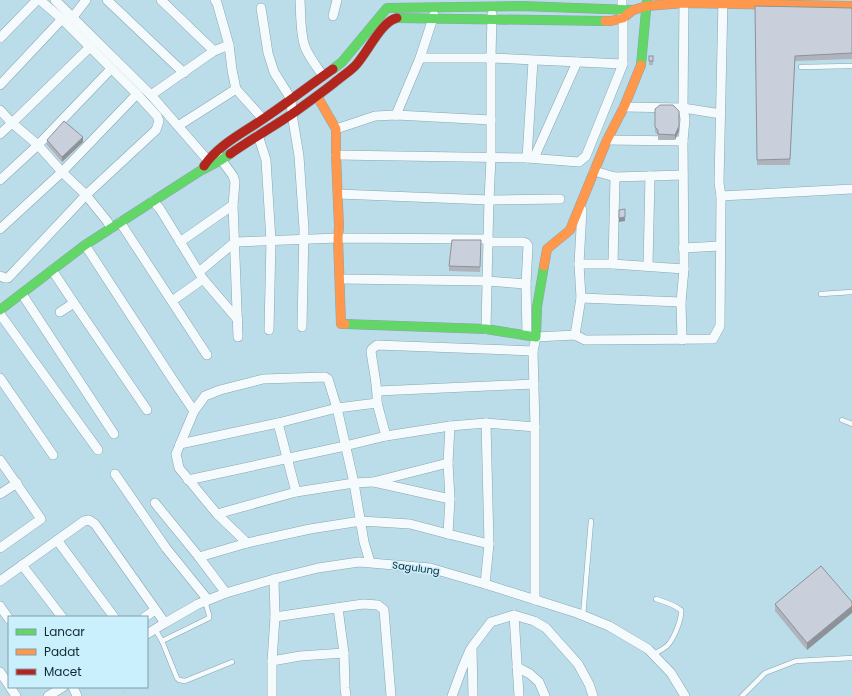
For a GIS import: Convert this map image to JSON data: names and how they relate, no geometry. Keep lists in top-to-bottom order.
{
  "streets": {
    "street": ["Sagulung"]
  },
  "legend": ["Lancar", "Padat", "Macet"]
}
